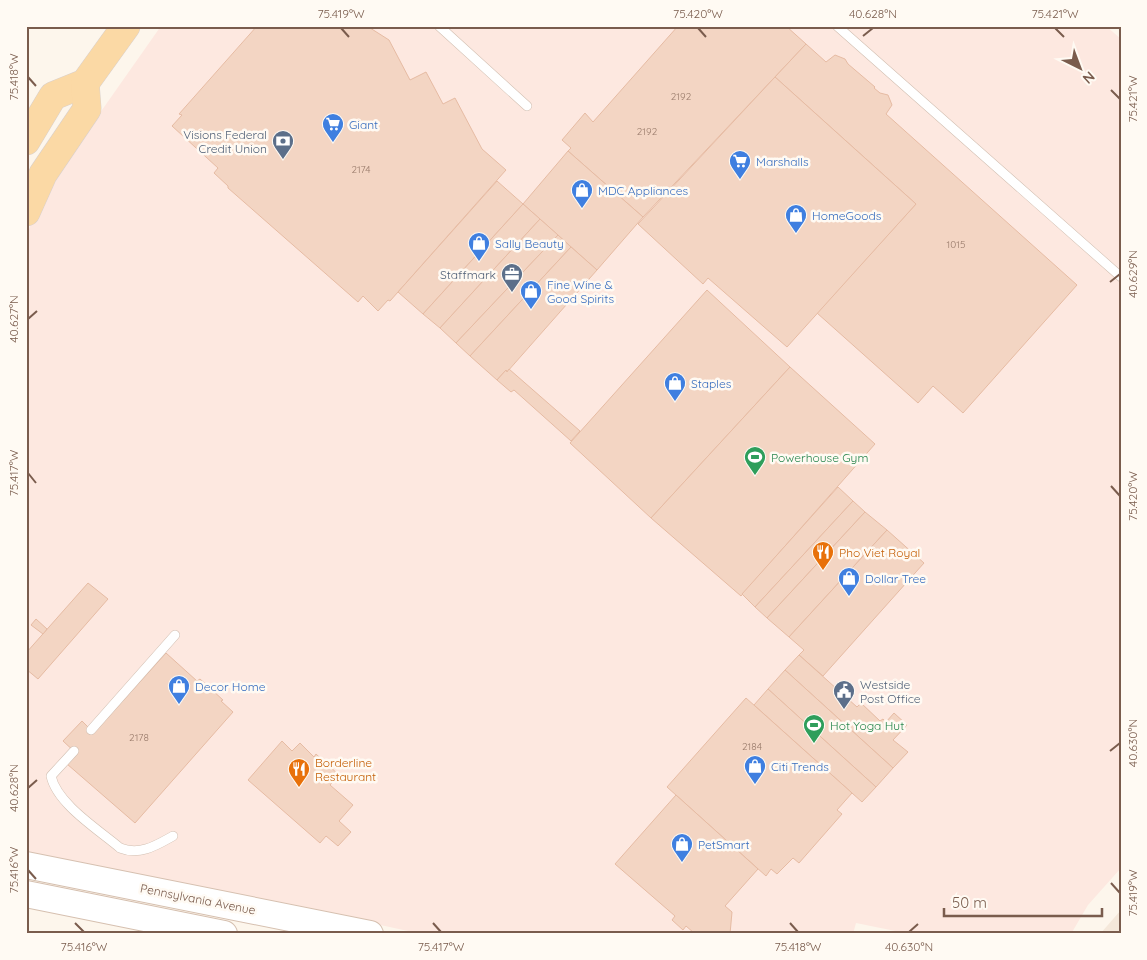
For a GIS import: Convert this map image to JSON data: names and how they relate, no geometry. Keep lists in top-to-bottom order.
{
  "streets": {
    "street": ["Pennsylvania Avenue"]
  },
  "places": {
    "supermarket": ["Giant", "Marshalls"],
    "bank": ["Visions Federal Credit Union"],
    "shop": [
      "MDC Appliances",
      "HomeGoods",
      "Sally Beauty",
      "Fine Wine & Good Spirits",
      "Staples",
      "Dollar Tree",
      "Decor Home",
      "Citi Trends",
      "PetSmart"
    ],
    "office": ["Staffmark"],
    "sports": ["Powerhouse Gym", "Hot Yoga Hut"],
    "restaurant": ["Pho Viet Royal", "Borderline Restaurant"],
    "public building": ["Westside Post Office"]
  },
  "house_numbers": [
    "2192",
    "2192",
    "2174",
    "1015",
    "2178",
    "2184"
  ],
  "scale_bar": "50 m",
  "north": "bottom right",
  "coordinates": [
    "75.419°W",
    "75.420°W",
    "40.628°N",
    "75.421°W",
    "75.418°W",
    "40.629°N",
    "40.627°N",
    "75.417°W",
    "40.630°N",
    "75.416°W"
  ]
}
